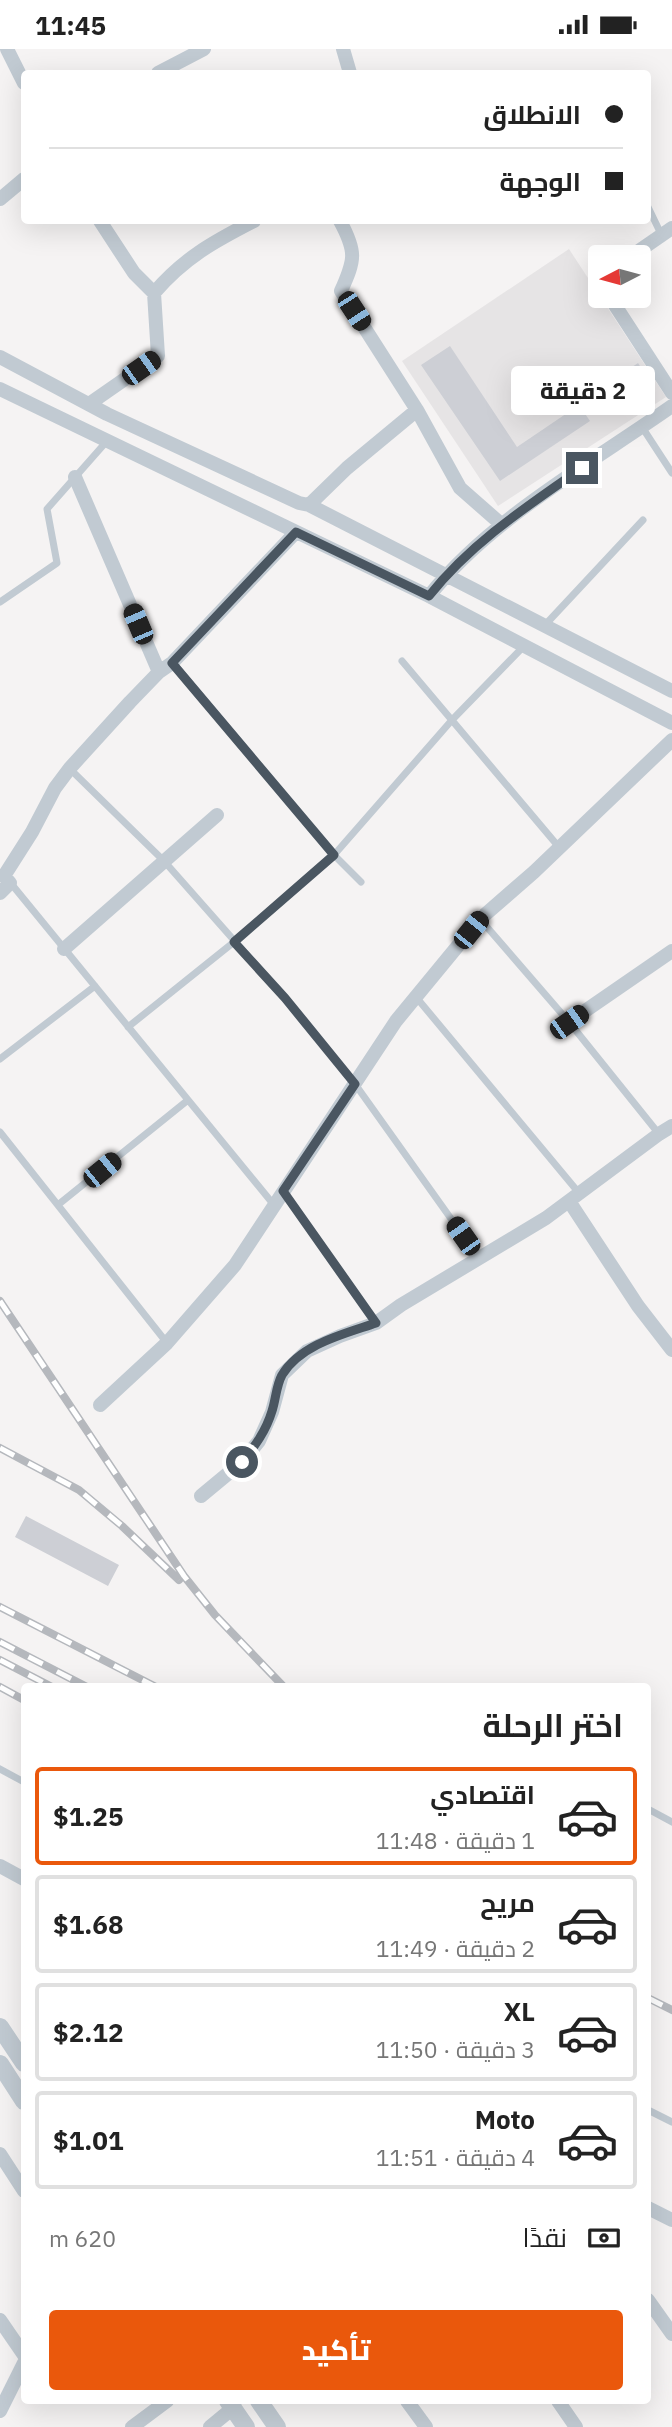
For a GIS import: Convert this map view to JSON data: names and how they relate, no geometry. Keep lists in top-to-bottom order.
{
  "north": "left",
  "page": {
    "status": "11:45",
    "banner": ["الانطلاق", "الوجهة"],
    "bubble": "2 دقيقة",
    "heading": "اختر الرحلة",
    "list": [
      {
        "name": "اقتصادي",
        "note": "1 دقيقة · 11:48",
        "value": "$1.25"
      },
      {
        "name": "مريح",
        "note": "2 دقيقة · 11:49",
        "value": "$1.68"
      },
      {
        "name": "XL",
        "note": "3 دقيقة · 11:50",
        "value": "$2.12"
      },
      {
        "name": "Moto",
        "note": "4 دقيقة · 11:51",
        "value": "$1.01"
      }
    ],
    "pay": ["نقدًا", "620 m"],
    "buttons": "تأكيد"
  }
}
